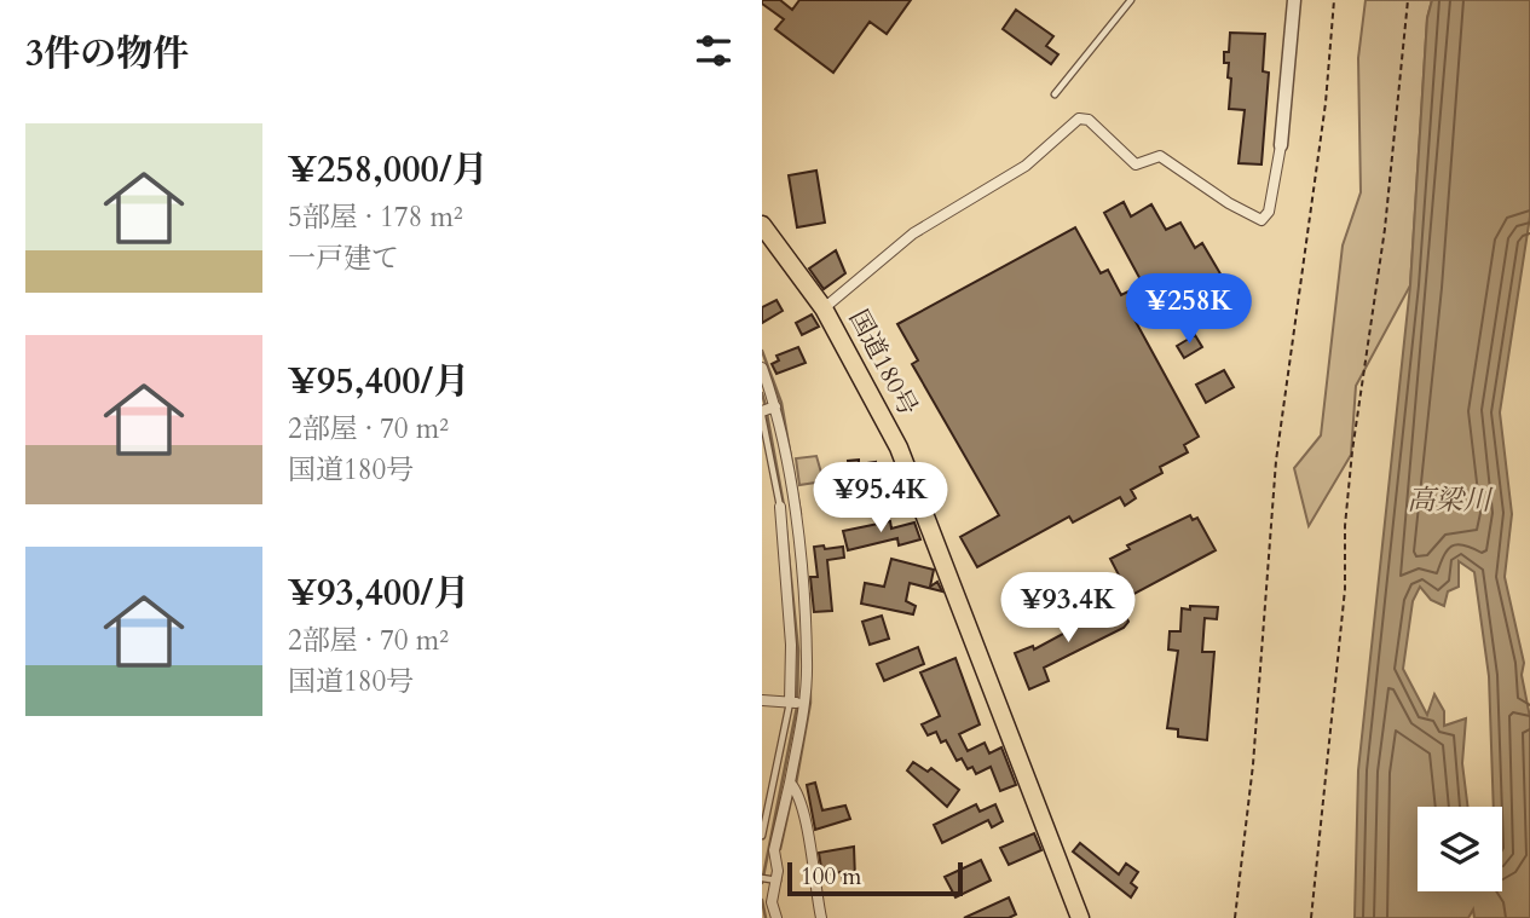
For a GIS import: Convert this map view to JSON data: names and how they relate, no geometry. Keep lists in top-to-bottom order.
{
  "streets": {
    "highway": ["国道180号"]
  },
  "water": ["高梁川"],
  "scale_bar": "100 m",
  "page": {
    "heading": "3件の物件",
    "list": [
      {
        "name": "¥258,000/月",
        "note": "5部屋 · 178 m² · 一戸建て"
      },
      {
        "name": "¥95,400/月",
        "note": "2部屋 · 70 m² · 国道180号"
      },
      {
        "name": "¥93,400/月",
        "note": "2部屋 · 70 m² · 国道180号"
      }
    ],
    "price": ["¥258K", "¥95.4K", "¥93.4K"],
    "scale": "100 m"
  }
}
